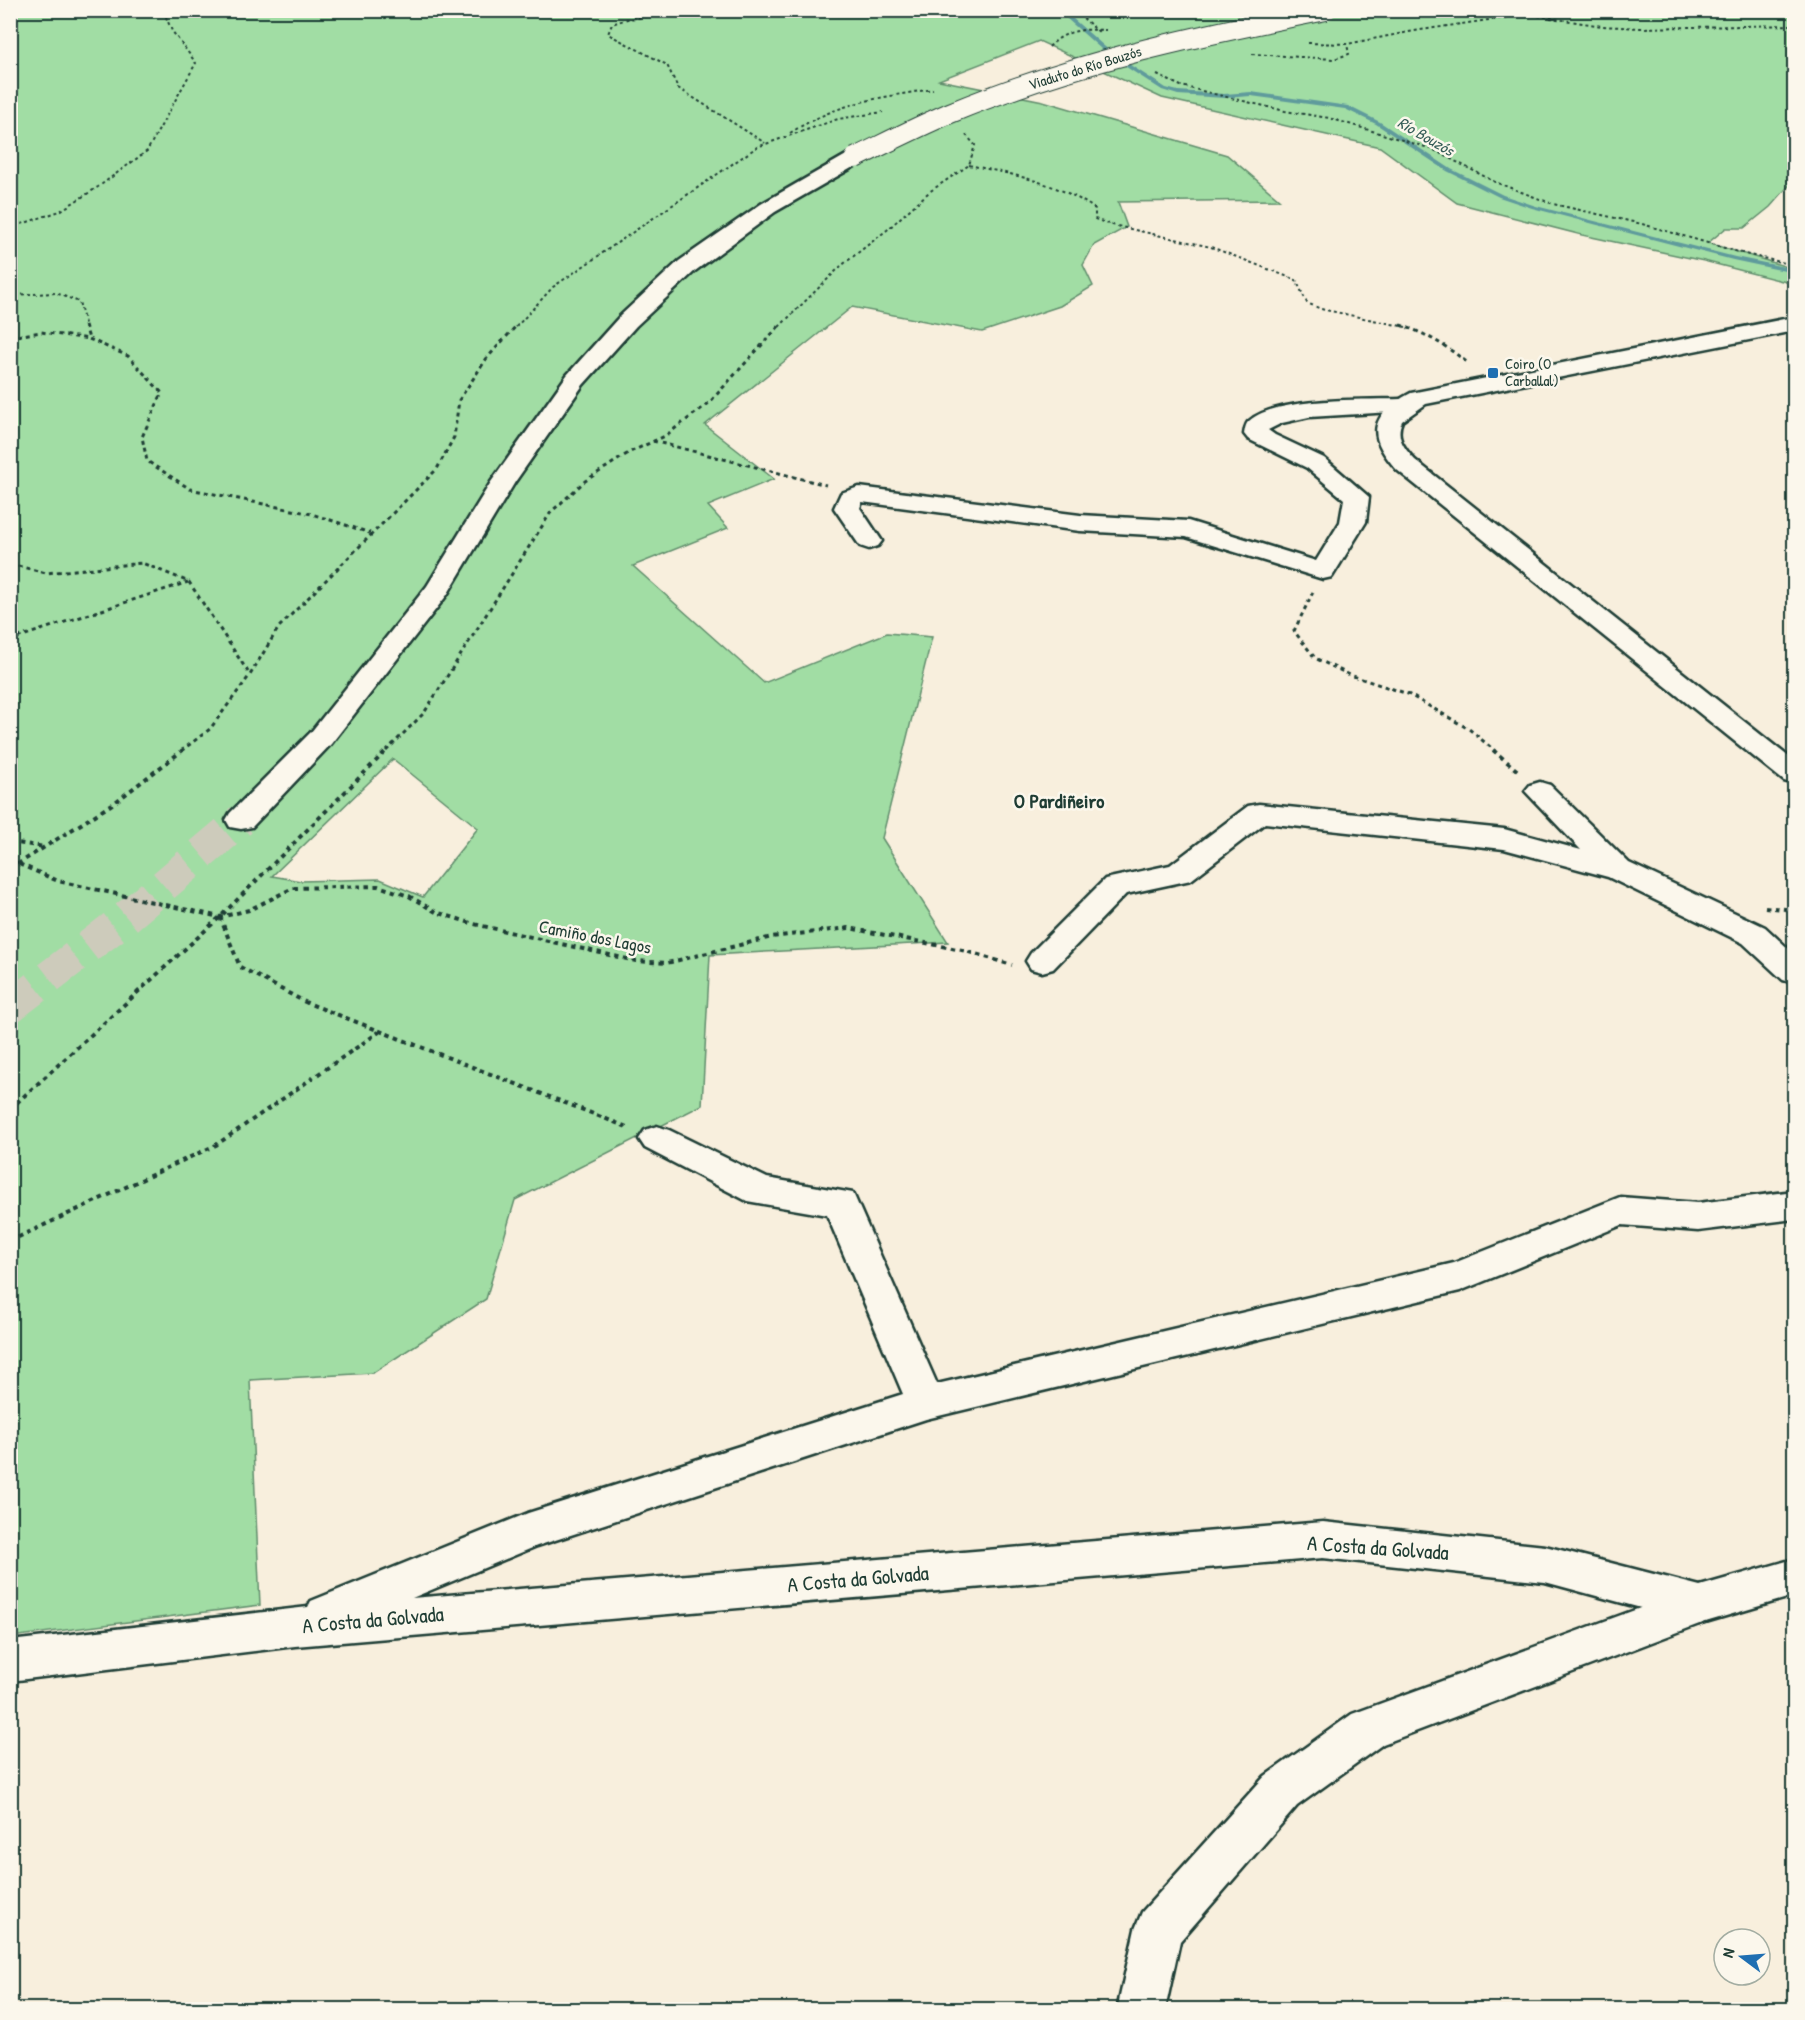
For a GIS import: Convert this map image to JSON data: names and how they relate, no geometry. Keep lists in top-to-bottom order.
{
  "streets": {
    "main road": ["Viaduto do Río Bouzós", "A Costa da Golvada"],
    "path": ["Camiño dos Lagos"]
  },
  "districts": ["O Pardiñeiro"],
  "water": ["Río Bouzós"],
  "places": {
    "transit": ["Coiro (O Carballal)"]
  },
  "north": "left"
}
